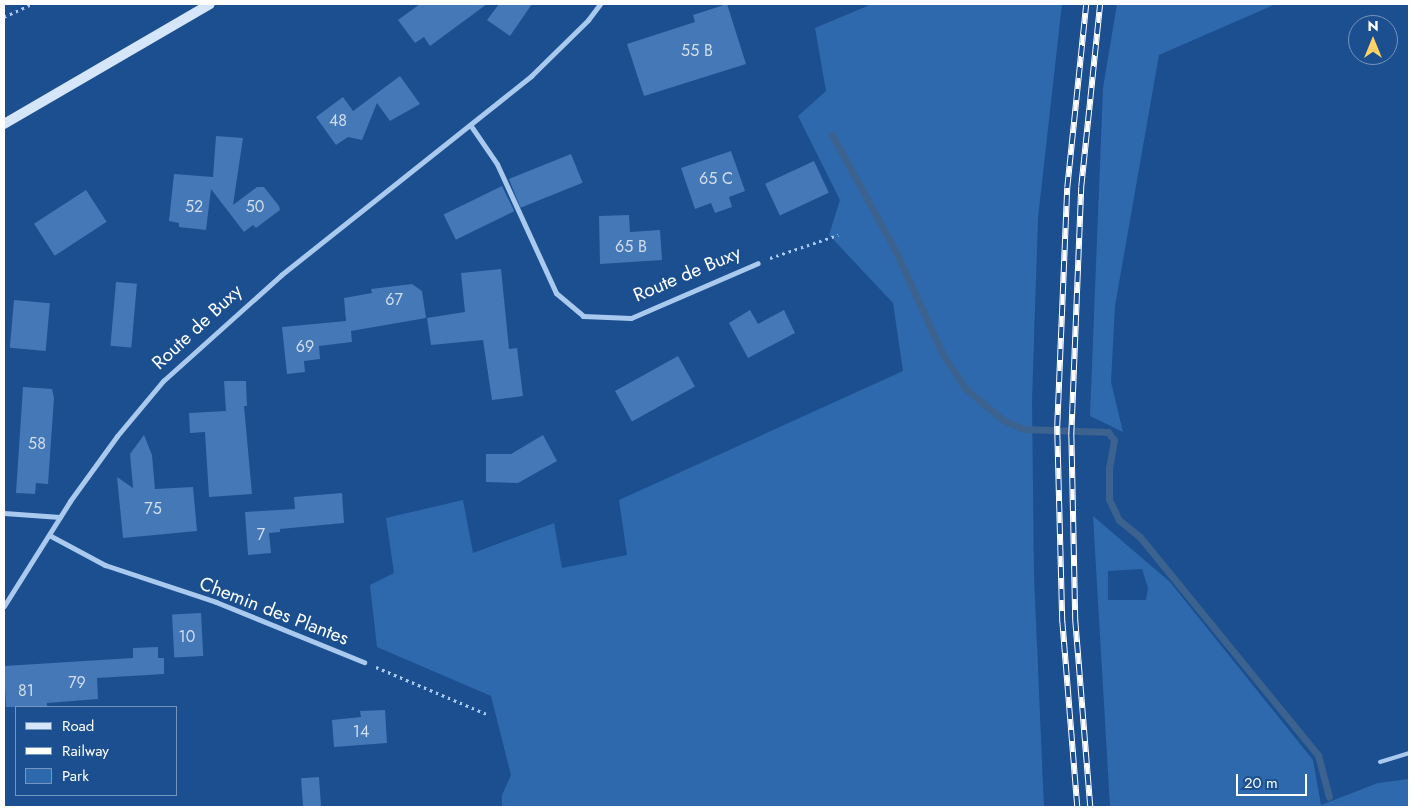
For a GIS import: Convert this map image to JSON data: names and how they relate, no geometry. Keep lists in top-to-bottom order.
{
  "streets": {
    "street": ["Route de Buxy", "Chemin des Plantes"]
  },
  "crossings": [
    ["Route de Buxy", "Chemin des Plantes"]
  ],
  "house_numbers": [
    "55 B",
    "48",
    "65 C",
    "52",
    "50",
    "65 B",
    "67",
    "69",
    "58",
    "75",
    "7",
    "10",
    "79",
    "81",
    "14"
  ],
  "legend": ["Road", "Railway", "Park"],
  "scale_bar": "20 m",
  "north": "top"
}
